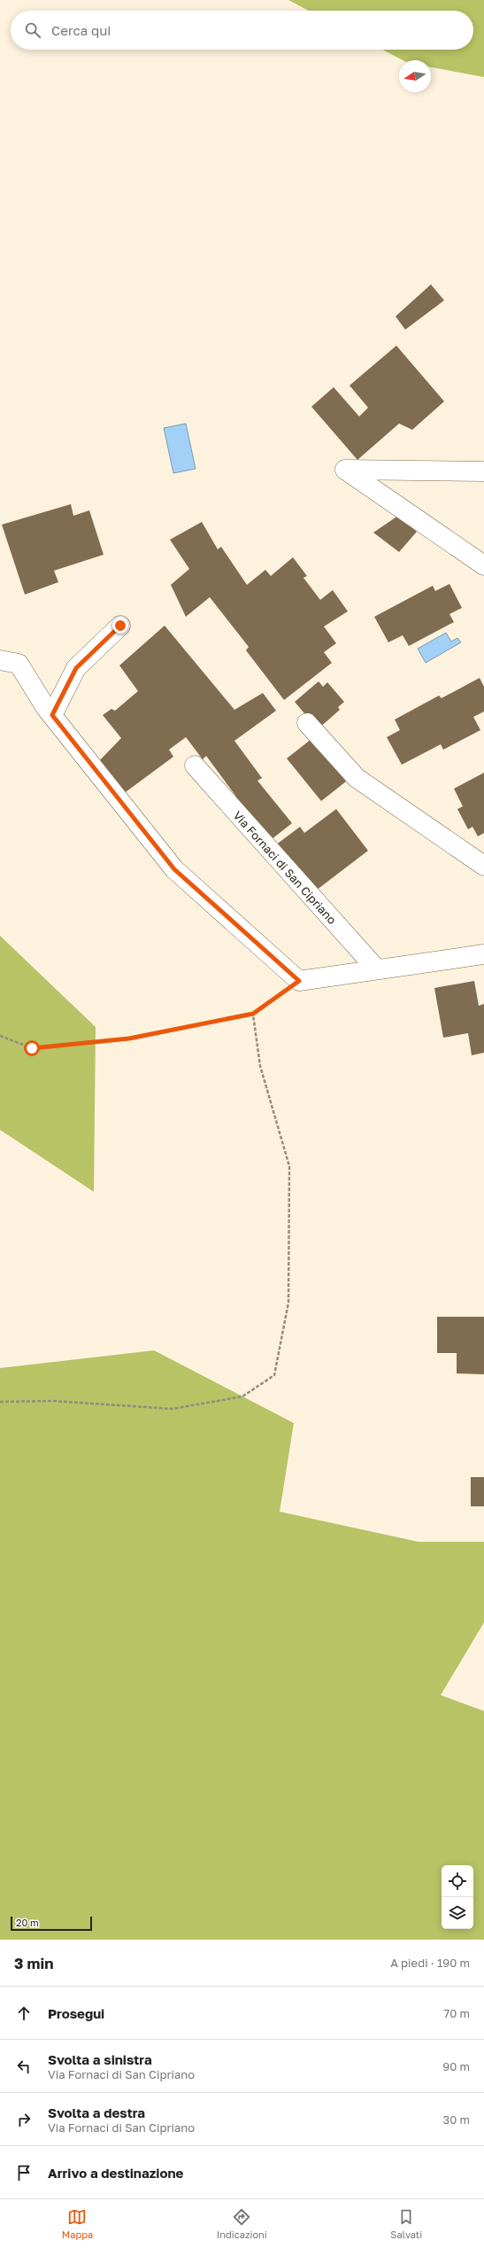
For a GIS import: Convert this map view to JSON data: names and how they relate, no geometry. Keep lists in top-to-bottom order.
{
  "streets": {
    "street": ["Via Fornaci di San Cipriano"]
  },
  "scale_bar": "20 m",
  "north": "left",
  "page": {
    "search": "Cerca qui",
    "scale": "20 m",
    "heading": ["3 min", "A piedi · 190 m"],
    "list": [
      ["Prosegui", "70 m"],
      ["Svolta a sinistra", "Via Fornaci di San Cipriano", "90 m"],
      ["Svolta a destra", "Via Fornaci di San Cipriano", "30 m"],
      "Arrivo a destinazione"
    ],
    "nav": ["Mappa", "Indicazioni", "Salvati"]
  }
}
